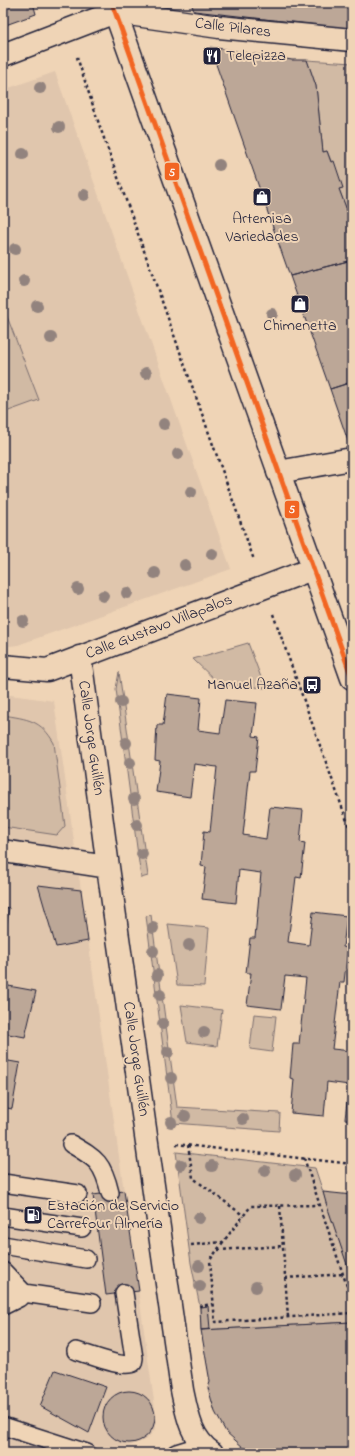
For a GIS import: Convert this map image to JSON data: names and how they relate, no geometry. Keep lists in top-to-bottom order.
{
  "streets": {
    "street": ["Calle Pilares", "Calle Gustavo Villapalos", "Calle Jorge Guillén"]
  },
  "crossings": [
    ["Calle Gustavo Villapalos", "Calle Jorge Guillén"]
  ],
  "places": {
    "restaurant": ["Telepizza"],
    "shop": ["Artemisa Variedades", "Chimenetta"],
    "bus stop": ["Manuel Azaña"],
    "fuel station": ["Estación de Servicio Carrefour Almería"]
  },
  "lines": ["transit line 5"]
}
